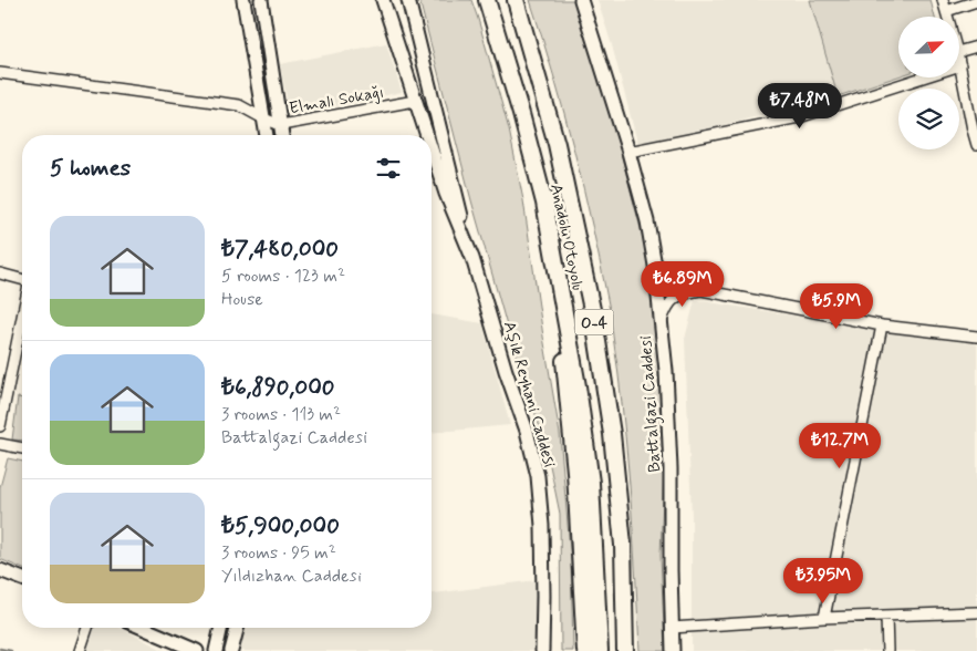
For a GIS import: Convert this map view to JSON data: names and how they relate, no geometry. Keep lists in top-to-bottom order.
{
  "streets": {
    "highway": ["Anadolu Otoyolu", "O-4"],
    "main road": ["Aşık Reyhani Caddesi", "Battalgazi Caddesi"],
    "street": ["Elmalı Sokağı"]
  },
  "crossings": [
    ["Elmalı Sokağı", "Aşık Reyhani Caddesi"]
  ],
  "north": "top right",
  "page": {
    "price": [
      "₺7.48M",
      "₺6.89M",
      "₺5.9M",
      "₺12.7M",
      "₺3.95M"
    ],
    "heading": "5 homes",
    "list": [
      {
        "name": "₺7,480,000",
        "note": "5 rooms · 123 m² · House"
      },
      {
        "name": "₺6,890,000",
        "note": "3 rooms · 113 m² · Battalgazi Caddesi"
      },
      {
        "name": "₺5,900,000",
        "note": "3 rooms · 95 m² · Yıldızhan Caddesi"
      }
    ]
  }
}
